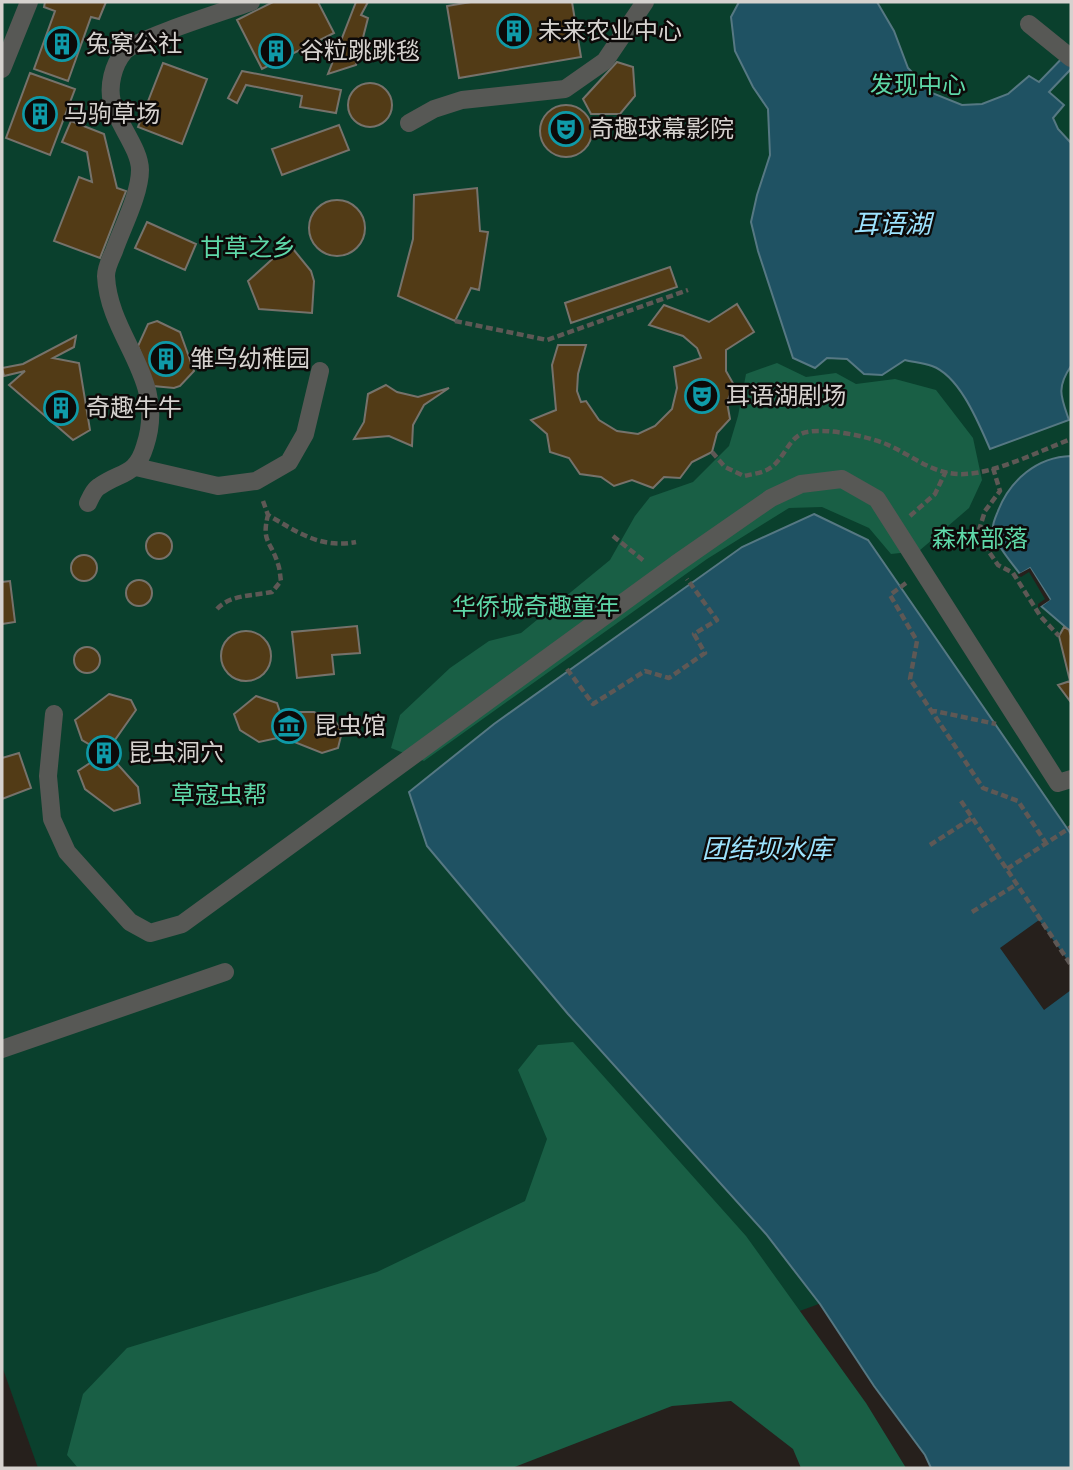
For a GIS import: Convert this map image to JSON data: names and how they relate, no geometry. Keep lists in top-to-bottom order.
{
  "water": ["耳语湖", "团结坝水库"],
  "parks": [
    "发现中心",
    "甘草之乡",
    "森林部落",
    "华侨城奇趣童年",
    "草寇虫帮"
  ],
  "places": {
    "building": [
      "未来农业中心",
      "兔窝公社",
      "谷粒跳跳毯",
      "马驹草场",
      "雏鸟幼稚园",
      "奇趣牛牛",
      "昆虫洞穴"
    ],
    "theatre": ["奇趣球幕影院", "耳语湖剧场"],
    "museum": ["昆虫馆"]
  }
}
